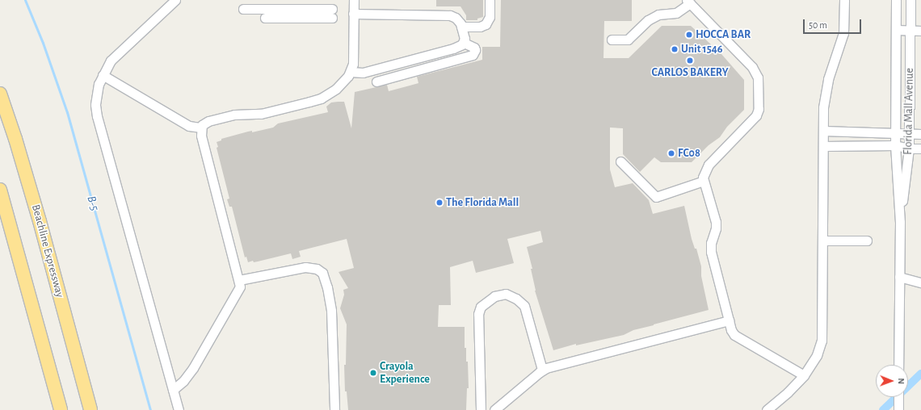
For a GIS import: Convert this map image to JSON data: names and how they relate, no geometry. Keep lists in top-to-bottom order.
{
  "streets": {
    "highway": ["Beachline Expressway"],
    "street": ["Florida Mall Avenue"]
  },
  "water": ["B-5"],
  "places": [
    "HOCCA BAR",
    "Unit 1546",
    "CARLOS BAKERY",
    "FC08",
    "The Florida Mall",
    "Crayola Experience"
  ],
  "scale_bar": "50 m",
  "north": "right"
}
